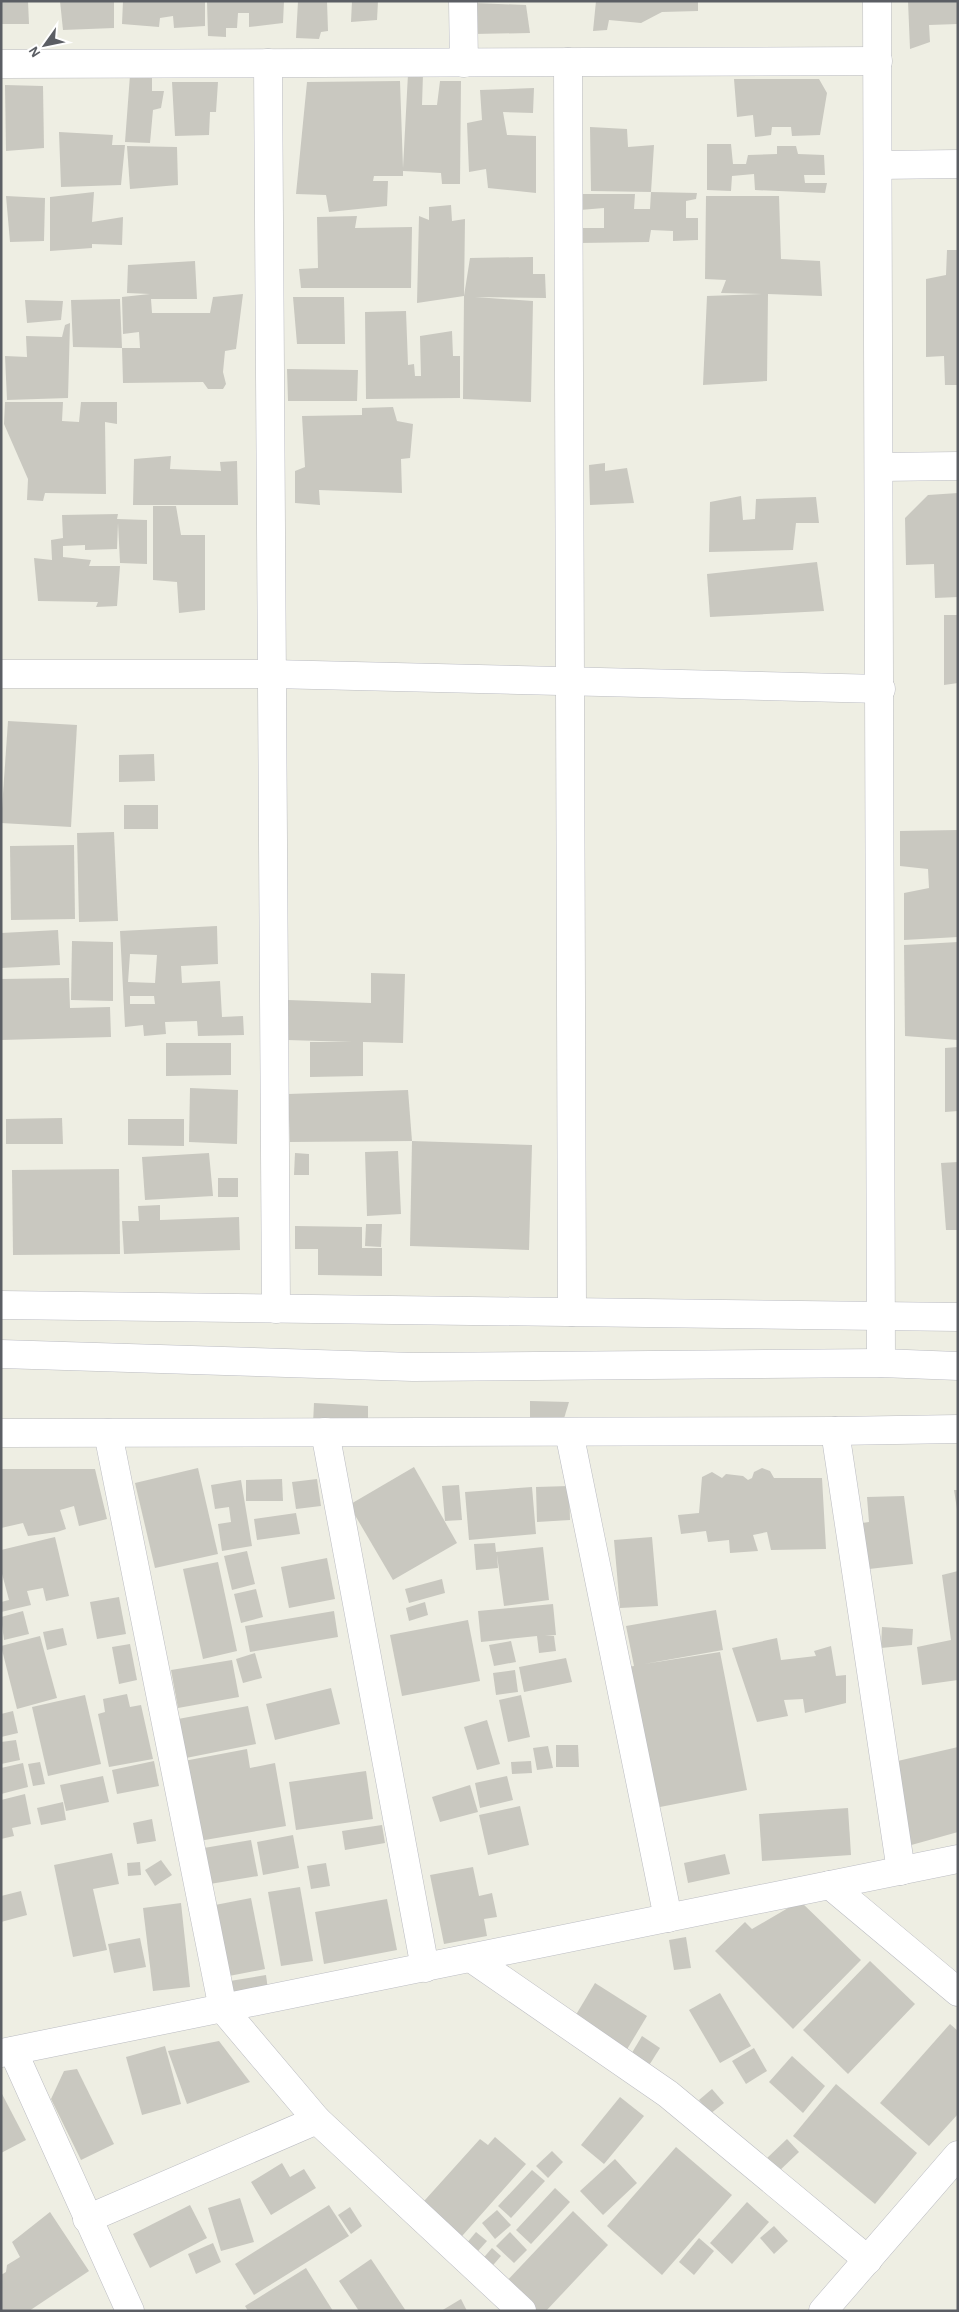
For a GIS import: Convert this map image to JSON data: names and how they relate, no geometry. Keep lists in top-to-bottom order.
{
  "north": "bottom left"
}
